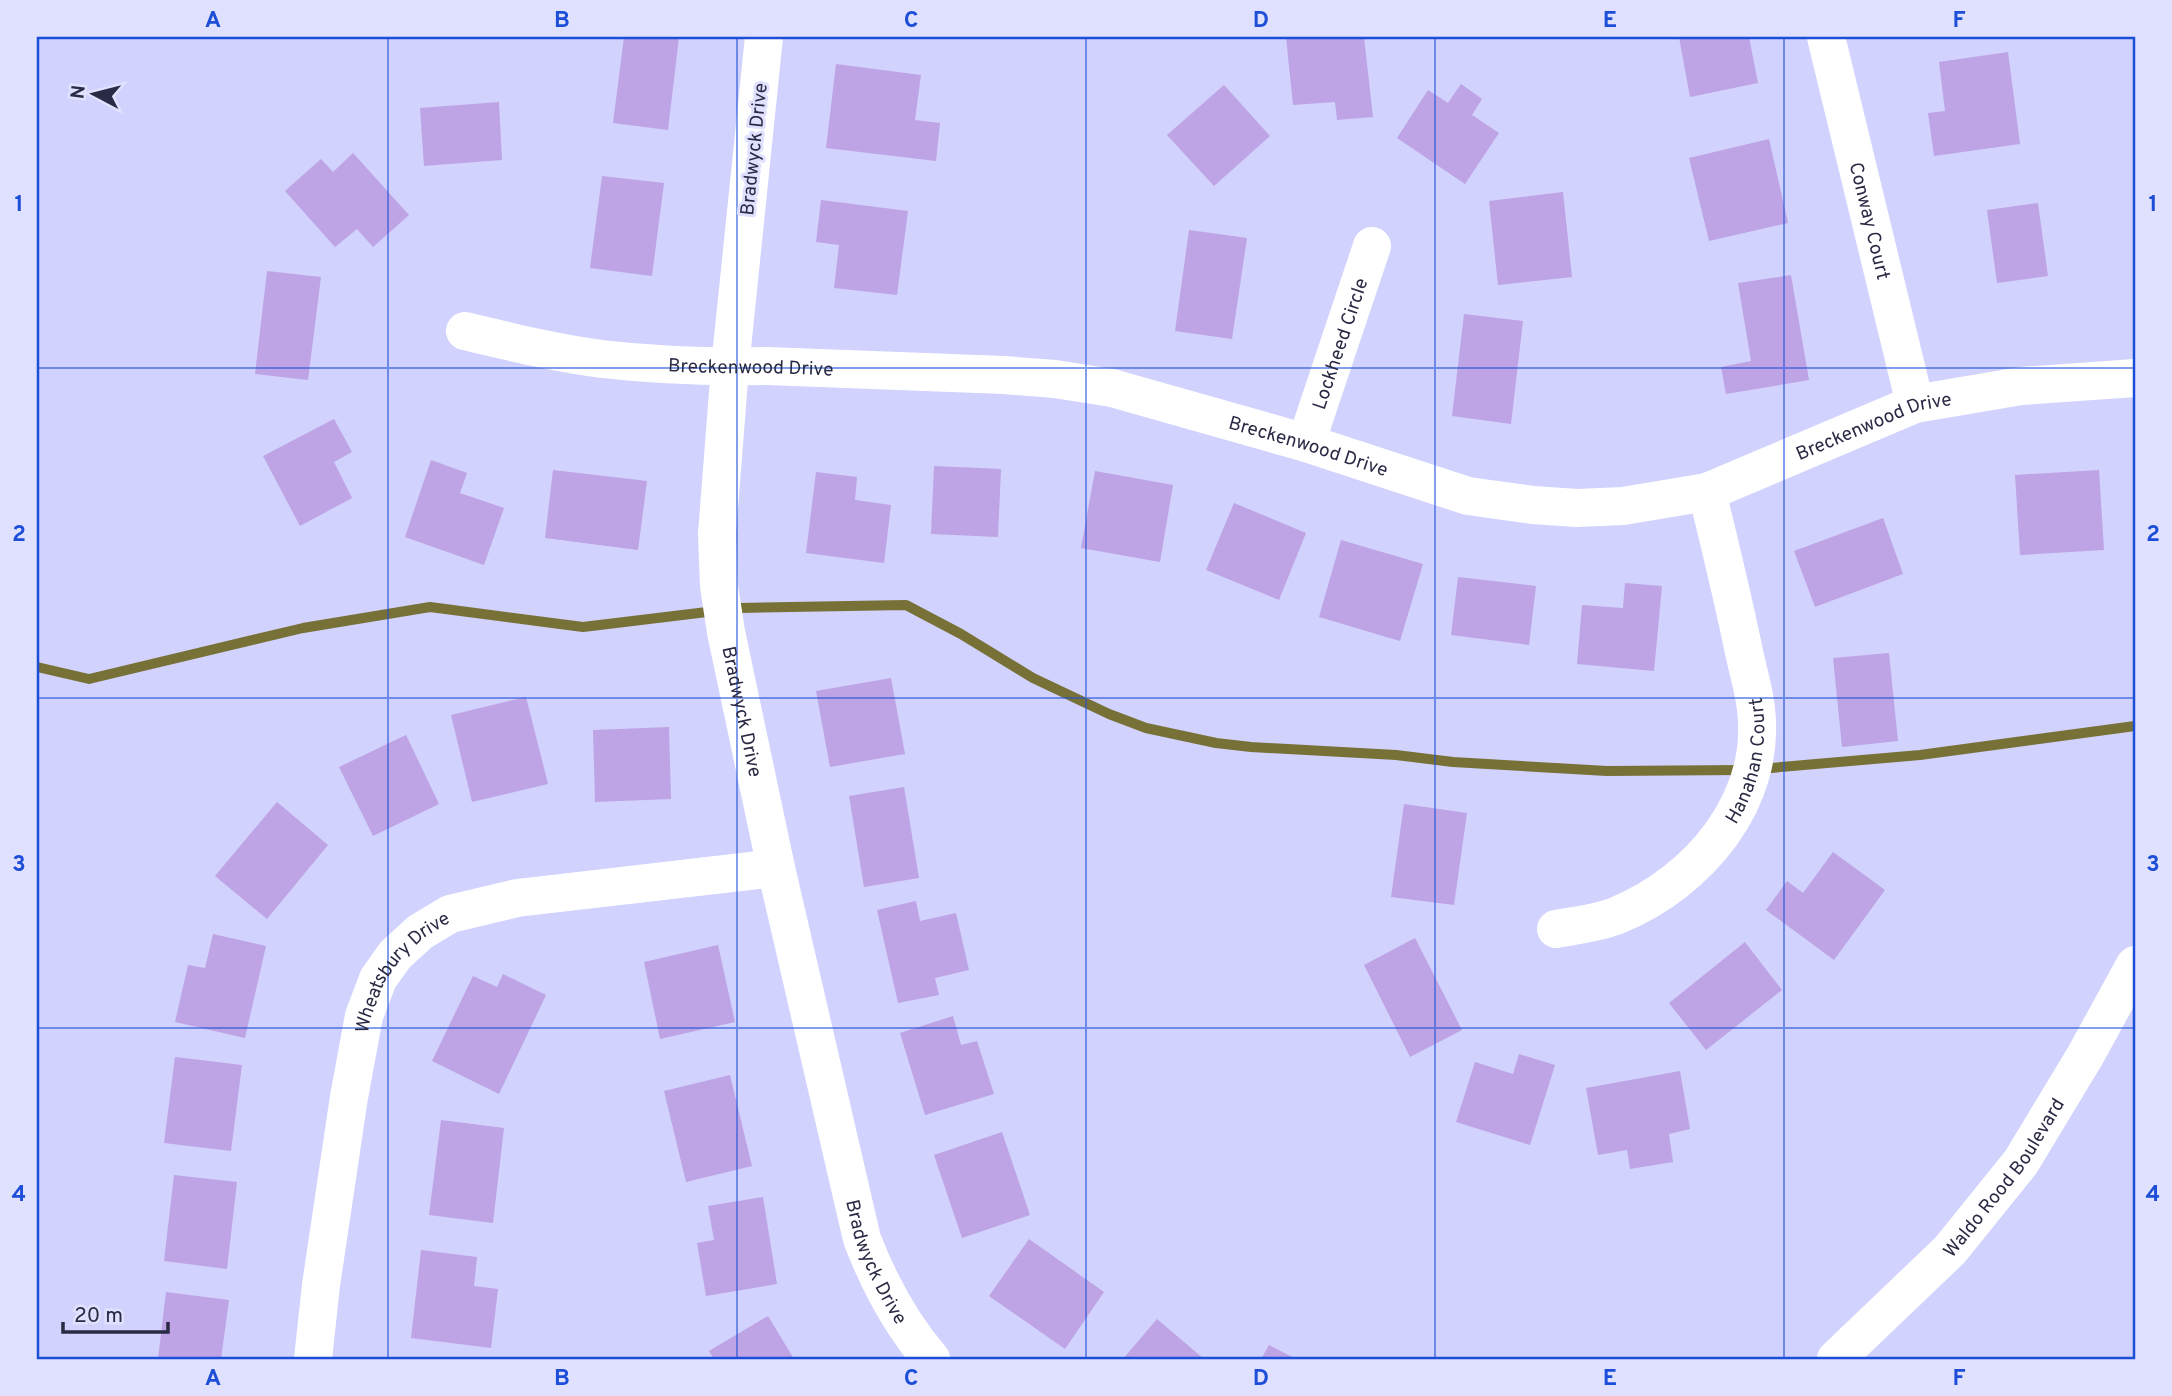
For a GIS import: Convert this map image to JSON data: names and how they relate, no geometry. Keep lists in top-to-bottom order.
{
  "streets": {
    "street": [
      "Bradwyck Drive",
      "Conway Court",
      "Lockheed Circle",
      "Breckenwood Drive",
      "Hanahan Court",
      "Wheatsbury Drive",
      "Waldo Rood Boulevard"
    ]
  },
  "crossings": [
    ["Bradwyck Drive", "Breckenwood Drive"],
    ["Bradwyck Drive", "Wheatsbury Drive"],
    ["Conway Court", "Breckenwood Drive"],
    ["Lockheed Circle", "Breckenwood Drive"],
    ["Breckenwood Drive", "Hanahan Court"]
  ],
  "scale_bar": "20 m",
  "north": "left",
  "grid": {
    "columns": [
      "A",
      "B",
      "C",
      "D",
      "E",
      "F"
    ],
    "rows": [
      "1",
      "2",
      "3",
      "4"
    ]
  }
}
